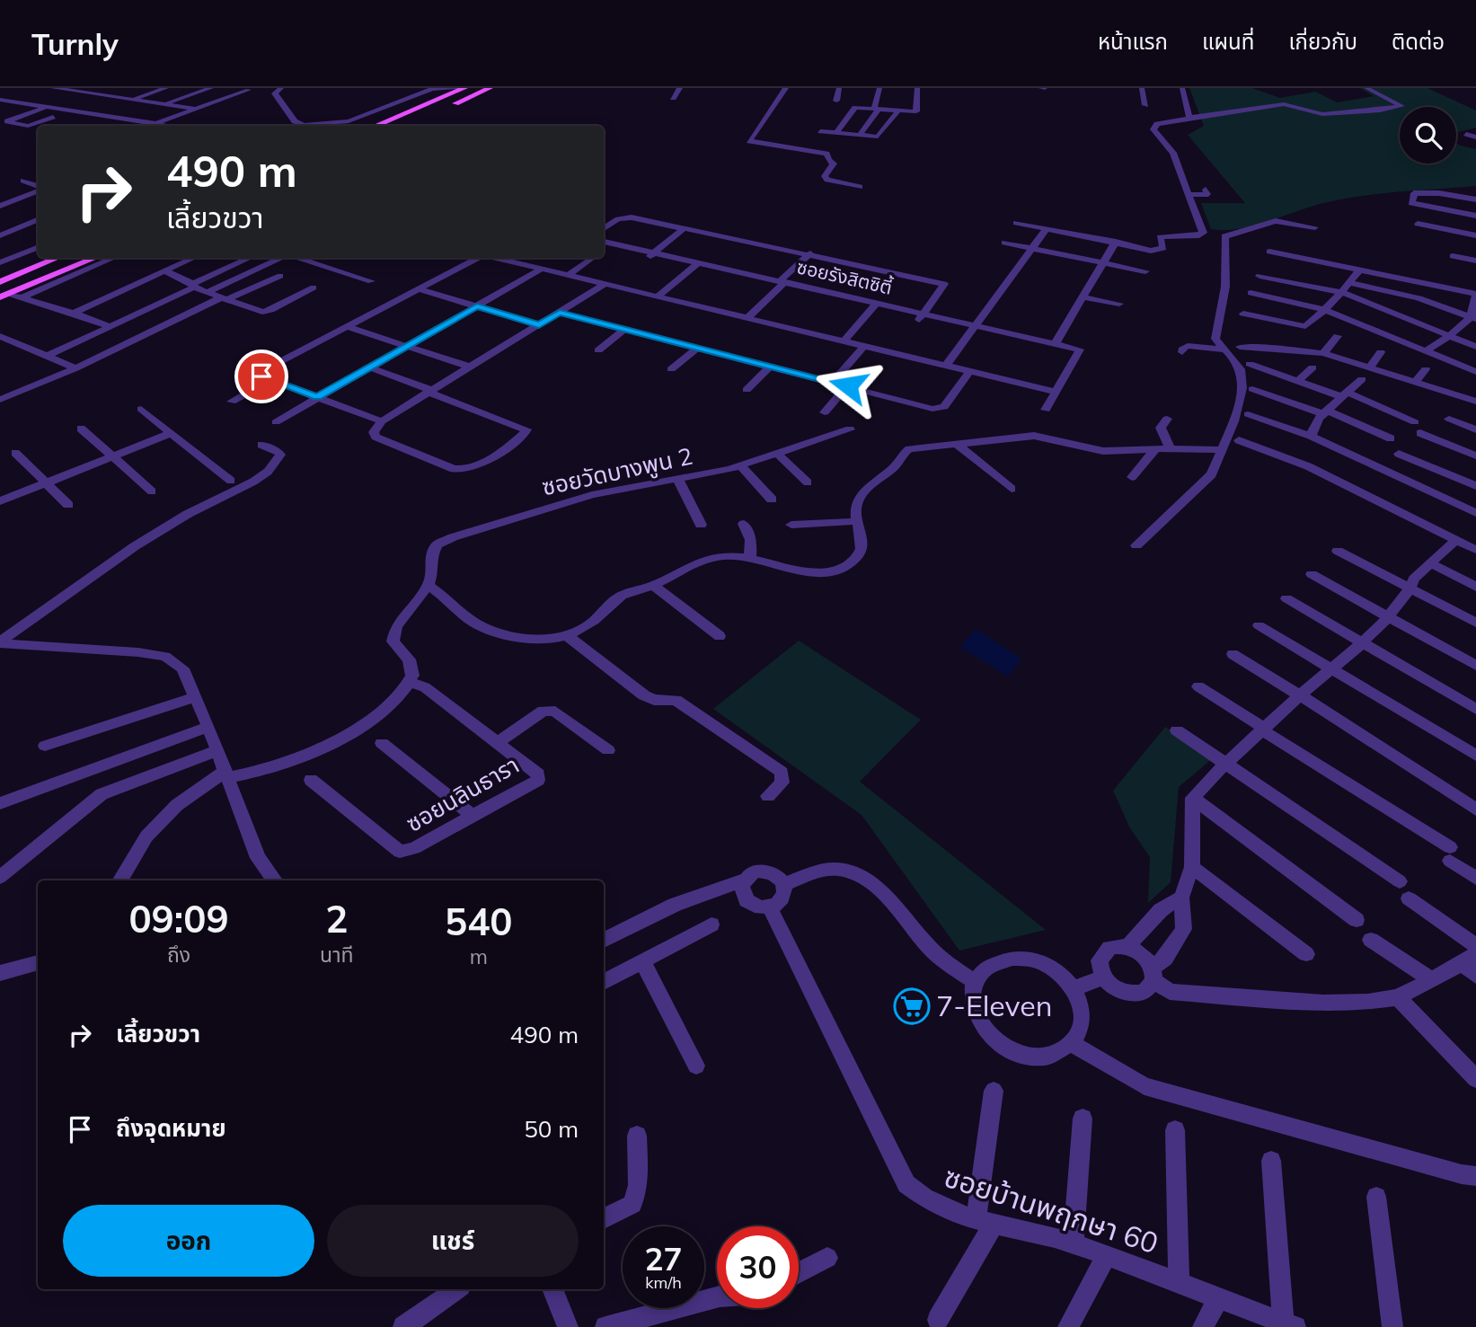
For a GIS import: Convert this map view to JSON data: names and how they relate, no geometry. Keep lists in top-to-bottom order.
{
  "streets": {
    "street": [
      "ซอยรังสิตซิตี้",
      "ซอยวัดบางพูน 2",
      "ซอยนลินธารา",
      "ซอยบ้านพฤกษา 60"
    ]
  },
  "places": {
    "supermarket": ["7-Eleven"]
  },
  "page": {
    "header": "Turnly",
    "nav": [
      "หน้าแรก",
      "แผนที่",
      "เกี่ยวกับ",
      "ติดต่อ"
    ],
    "turn": ["490 m", "เลี้ยวขวา"],
    "eta": [
      "09:09",
      "ถึง",
      "2",
      "นาที",
      "540",
      "m"
    ],
    "list": [
      {
        "name": "เลี้ยวขวา",
        "value": "490 m"
      },
      {
        "name": "ถึงจุดหมาย",
        "value": "50 m"
      }
    ],
    "buttons": ["ออก", "แชร์"],
    "speed": "27 km/h",
    "limit": "30"
  }
}
